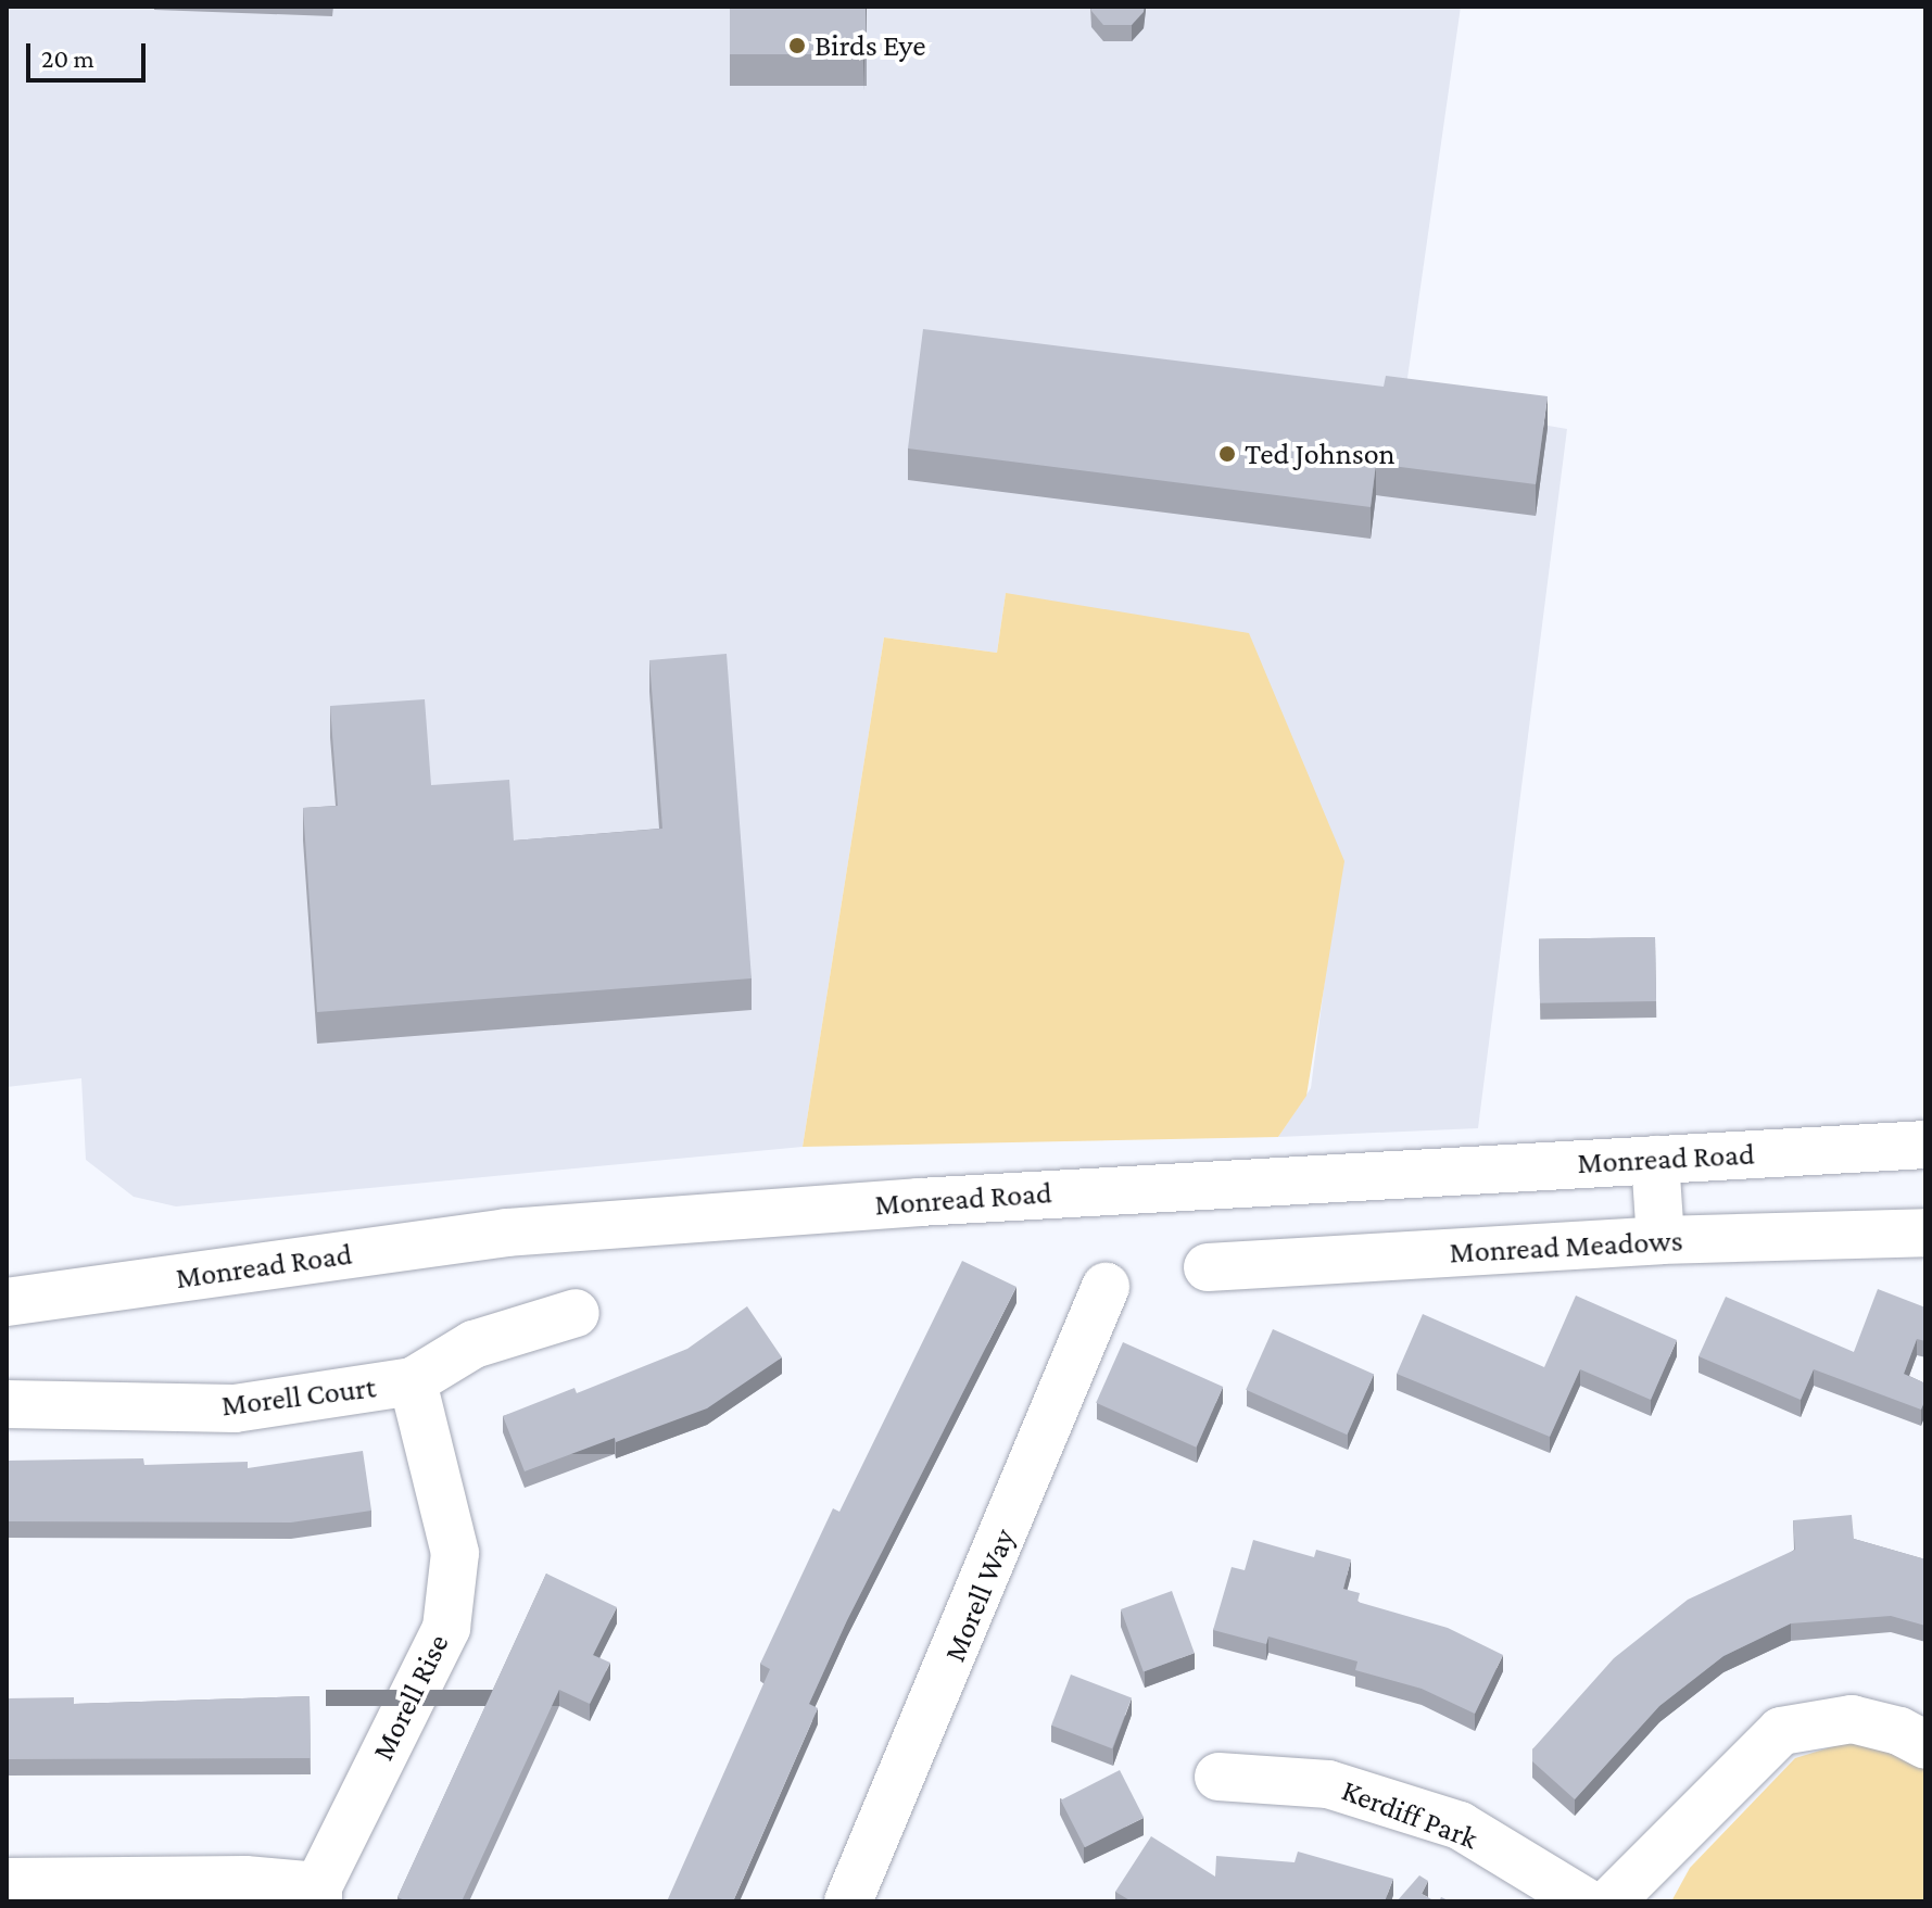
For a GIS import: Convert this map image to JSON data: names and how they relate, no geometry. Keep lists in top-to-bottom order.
{
  "streets": {
    "street": [
      "Monread Road",
      "Monread Meadows",
      "Morell Court",
      "Morell Way",
      "Morell Rise",
      "Kerdiff Park"
    ]
  },
  "crossings": [
    ["Morell Court", "Morell Rise"]
  ],
  "places": ["Birds Eye", "Ted Johnson"],
  "scale_bar": "20 m"
}
